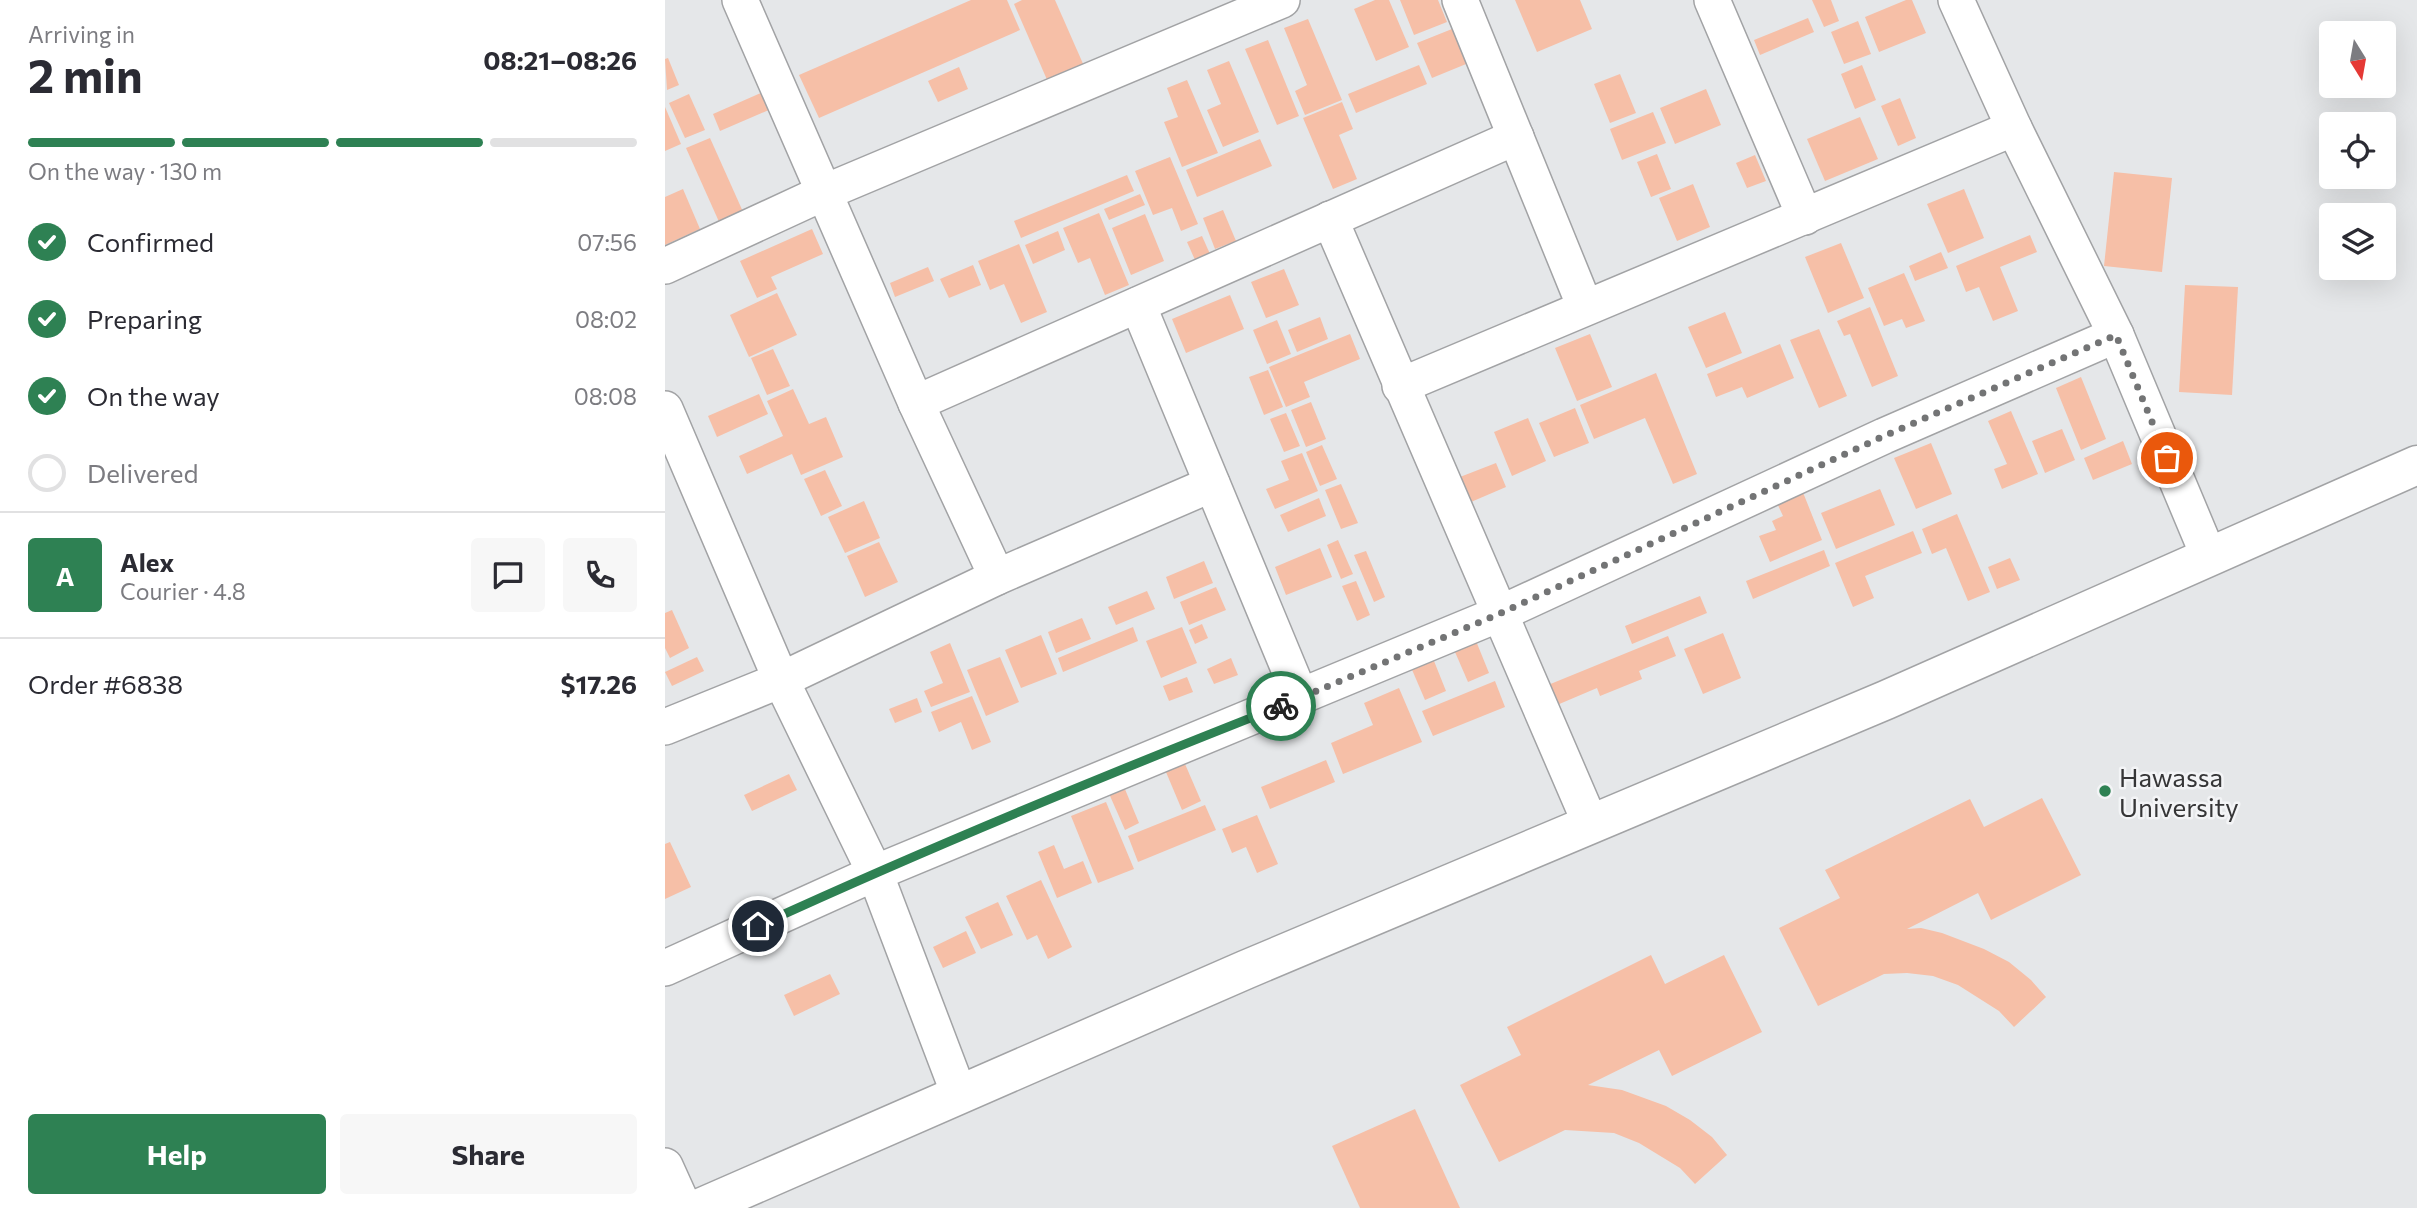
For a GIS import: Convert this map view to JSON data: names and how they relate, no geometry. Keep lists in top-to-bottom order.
{
  "places": ["Hawassa University"],
  "north": "bottom",
  "page": {
    "heading": ["2 min", "Arriving in", "08:21–08:26"],
    "panel": [
      "Alex",
      "Courier · 4.8",
      "Order #6838",
      "$17.26"
    ],
    "bar": "On the way · 130 m",
    "list": [
      ["Confirmed", "07:56"],
      ["Preparing", "08:02"],
      ["On the way", "08:08"],
      "Delivered"
    ],
    "round": "A",
    "buttons": ["Help", "Share"]
  }
}
